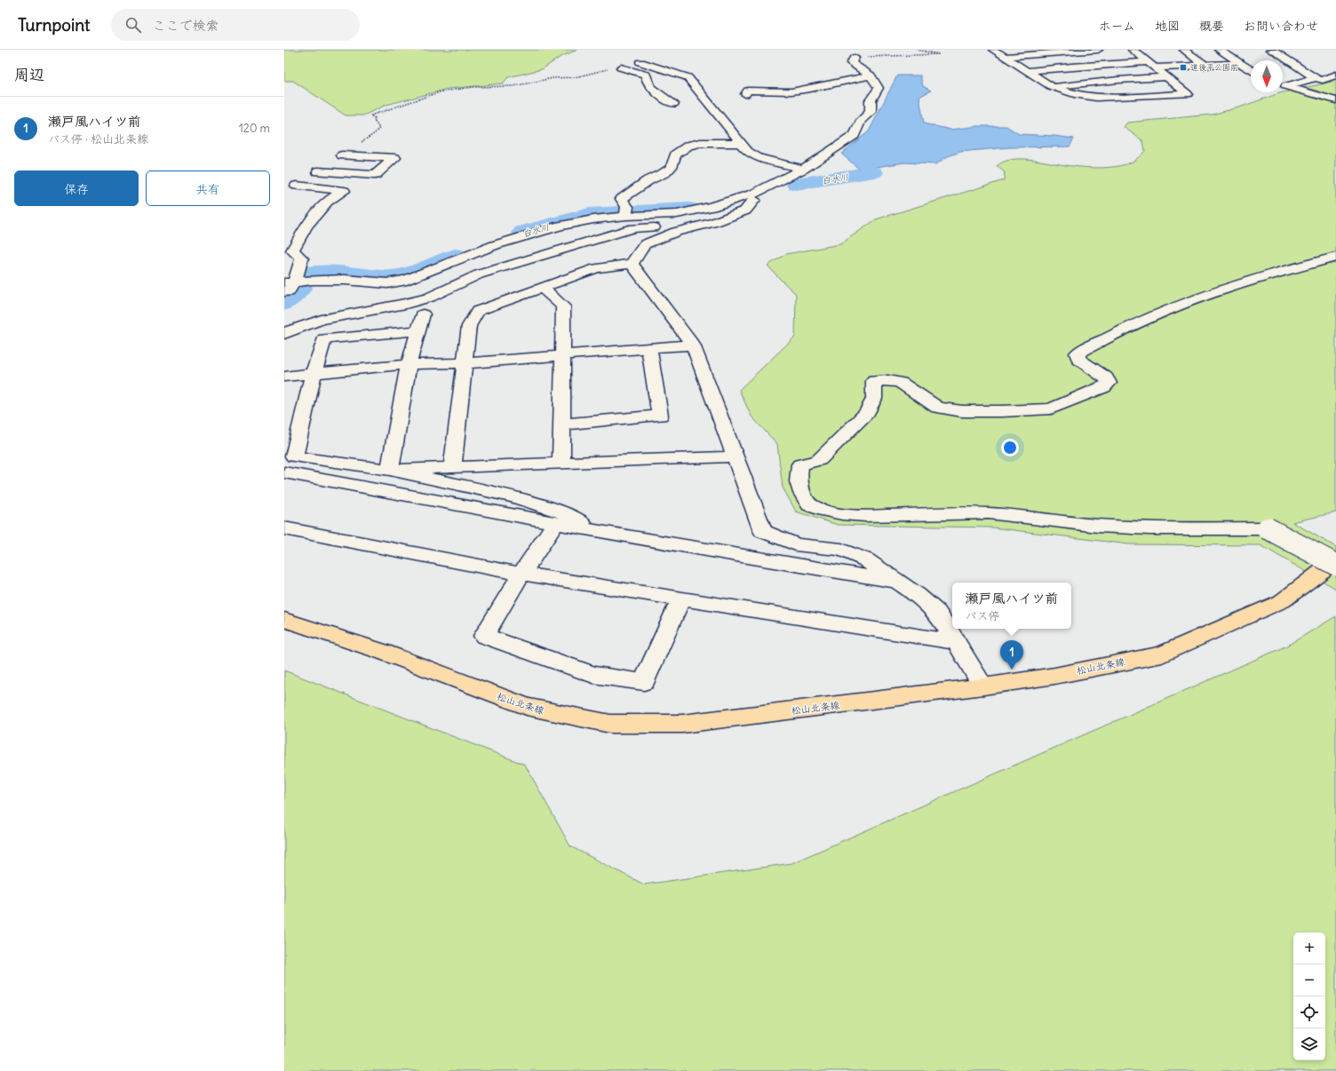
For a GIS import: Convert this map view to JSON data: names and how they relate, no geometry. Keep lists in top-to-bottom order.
{
  "streets": {
    "main road": ["松山北条線"]
  },
  "water": ["白水川"],
  "places": {
    "transit": ["道後平公園前"]
  },
  "north": "bottom",
  "page": {
    "header": "Turnpoint",
    "search": "ここで検索",
    "nav": [
      "ホーム",
      "地図",
      "概要",
      "お問い合わせ"
    ],
    "heading": "周辺",
    "list": [
      {
        "mark": "1",
        "name": "瀬戸風ハイツ前",
        "note": "バス停 · 松山北条線",
        "value": "120 m"
      }
    ],
    "buttons": ["保存", "共有"],
    "popup": ["瀬戸風ハイツ前", "バス停"],
    "pins": "1",
    "map_buttons": ["+", "−"]
  }
}
